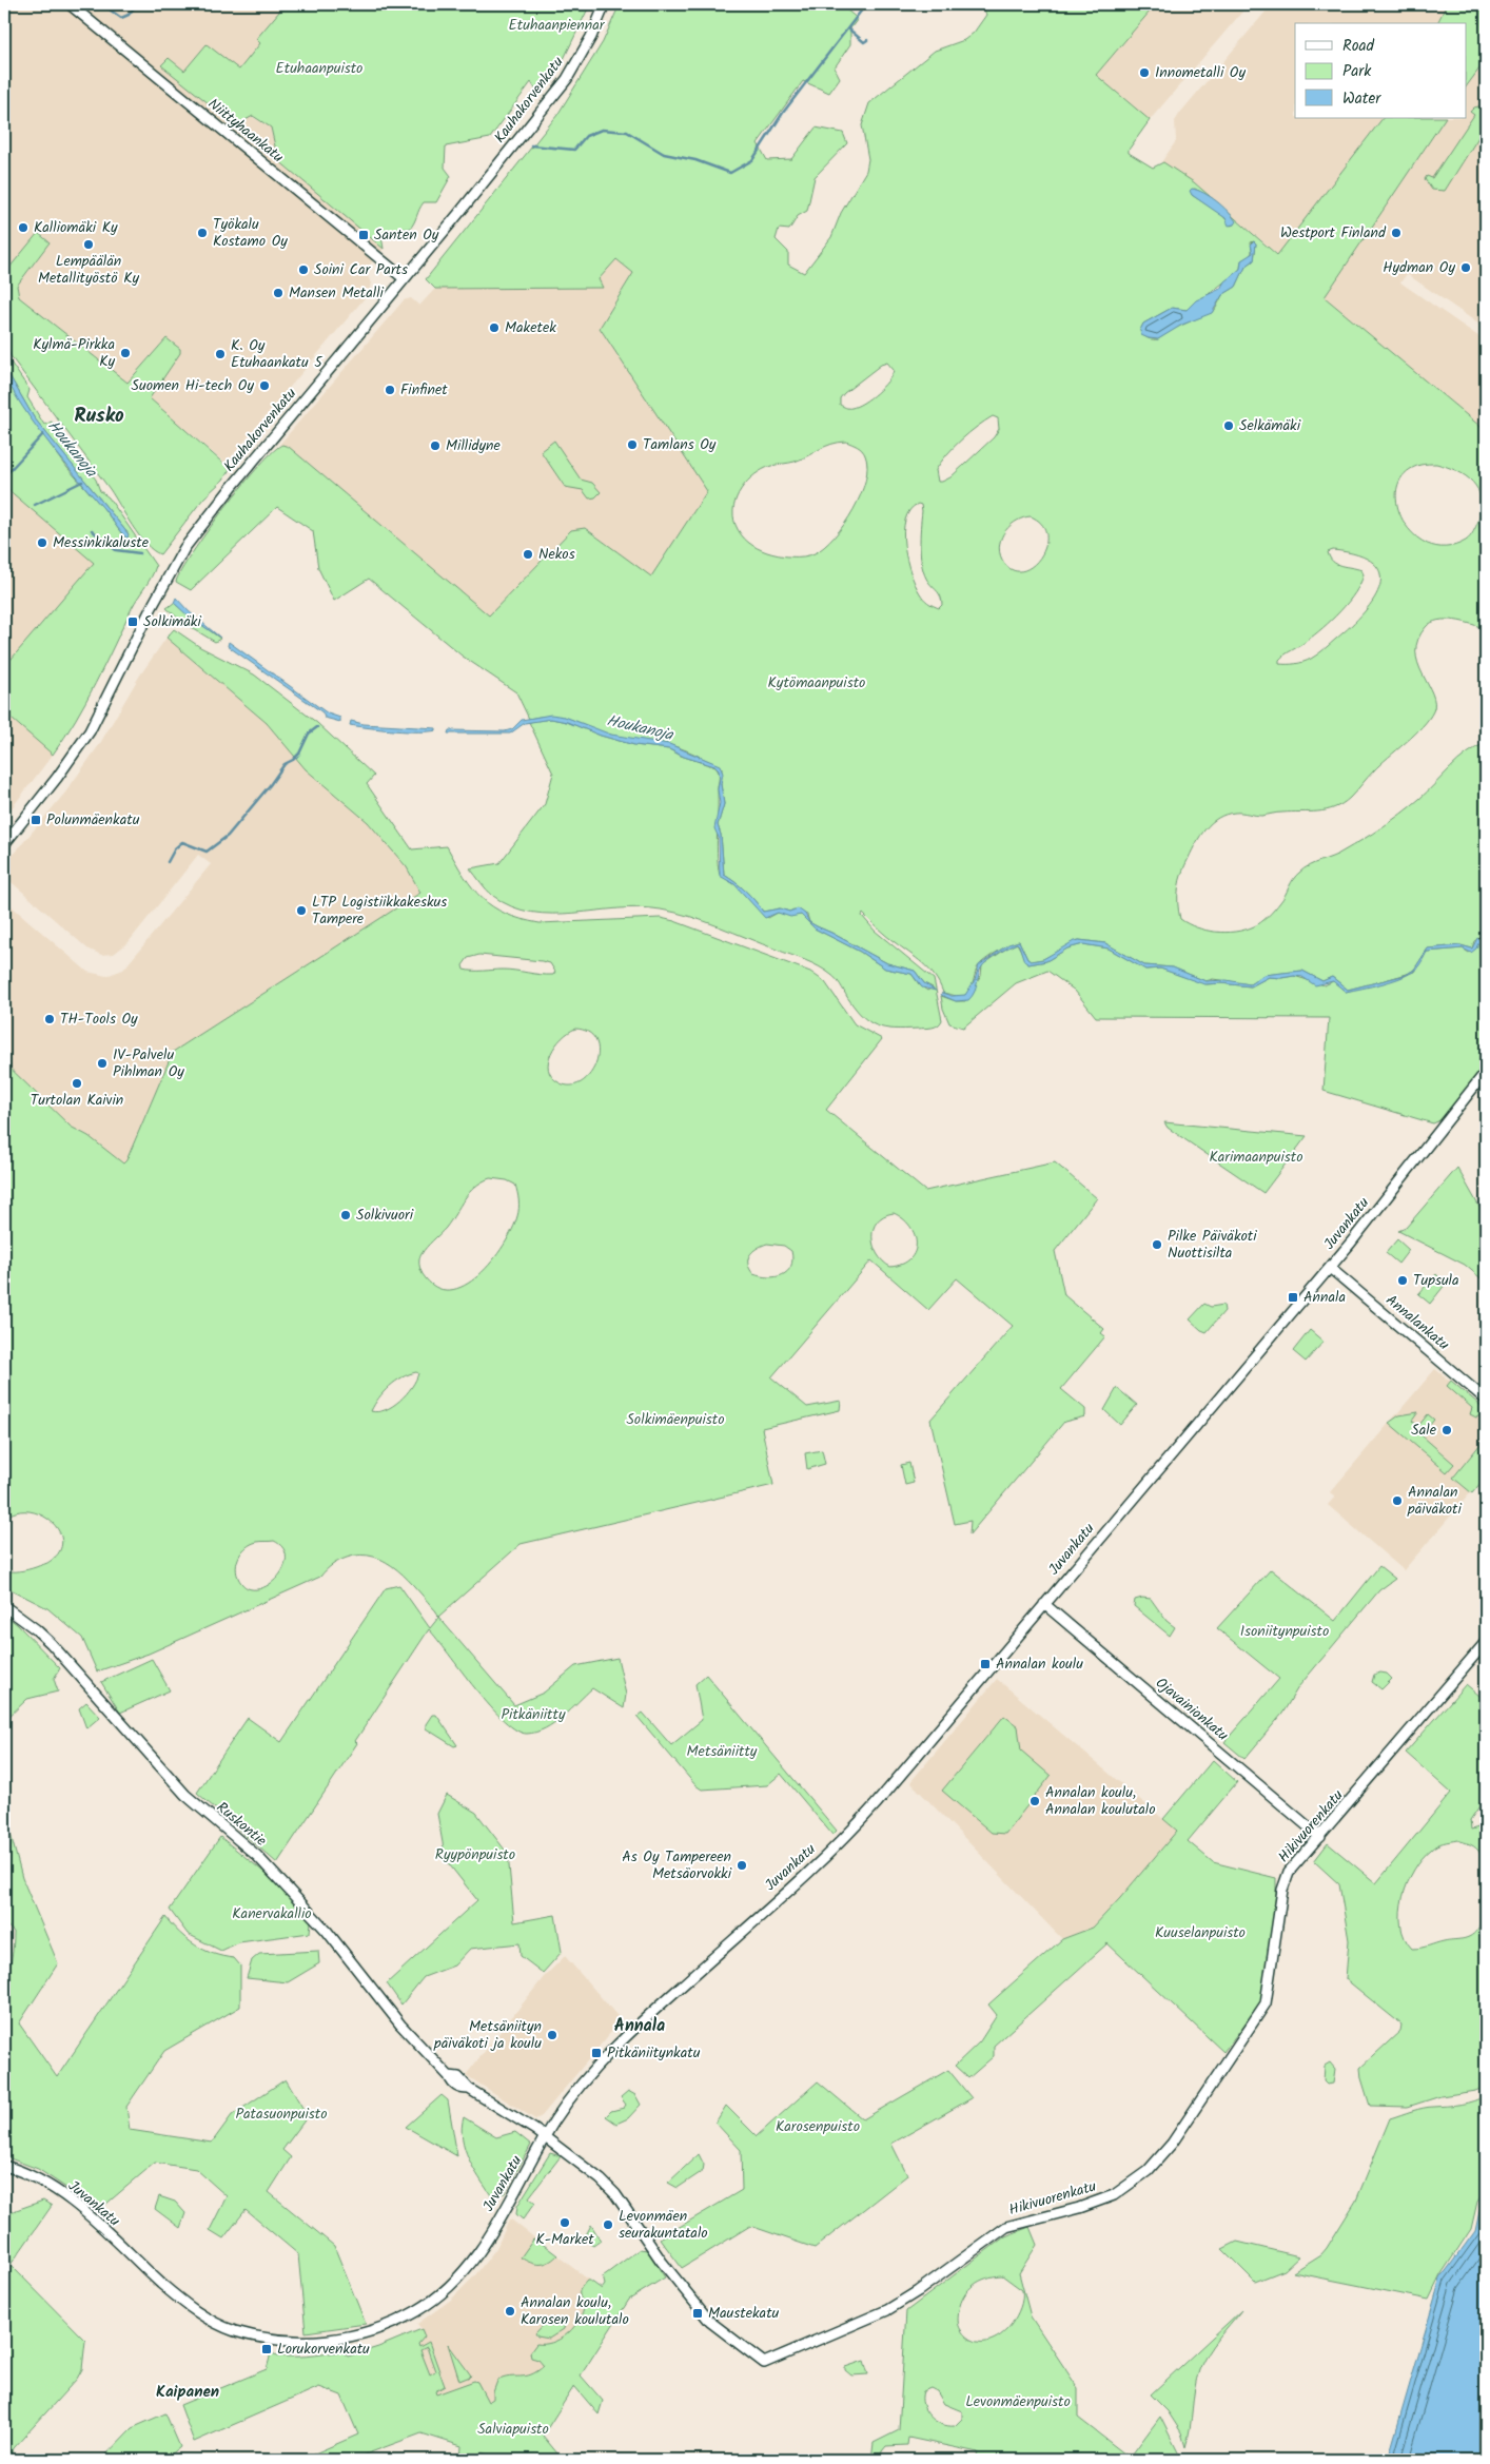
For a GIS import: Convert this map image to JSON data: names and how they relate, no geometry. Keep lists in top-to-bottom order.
{
  "streets": {
    "street": [
      "Kauhakorvenkatu",
      "Niittyhaankatu",
      "Juvankatu",
      "Annalankatu",
      "Ojavainionkatu",
      "Ruskontie",
      "Hikivuorenkatu"
    ]
  },
  "crossings": [
    ["Kauhakorvenkatu", "Niittyhaankatu"],
    ["Juvankatu", "Annalankatu"],
    ["Juvankatu", "Ojavainionkatu"],
    ["Juvankatu", "Ruskontie"],
    ["Juvankatu", "Hikivuorenkatu"],
    ["Ojavainionkatu", "Hikivuorenkatu"],
    ["Ruskontie", "Hikivuorenkatu"]
  ],
  "districts": ["Rusko", "Annala", "Kaipanen"],
  "water": ["Houkanoja"],
  "parks": [
    "Etuhaanpiennar",
    "Etuhaanpuisto",
    "Kytömaanpuisto",
    "Karimaanpuisto",
    "Solkimäenpuisto",
    "Isoniitynpuisto",
    "Pitkäniitty",
    "Metsäniitty",
    "Ryypönpuisto",
    "Kanervakallio",
    "Kuuselanpuisto",
    "Patasuonpuisto",
    "Karosenpuisto",
    "Levonmäenpuisto",
    "Salviapuisto"
  ],
  "places": {
    "other": [
      "Innometalli Oy",
      "Kalliomäki Ky",
      "Työkalu Kostamo Oy",
      "Westport Finland",
      "Lempäälän Metallityöstö Ky",
      "Hydman Oy",
      "Soini Car Parts",
      "Mansen Metalli",
      "Maketek",
      "Kylmä-Pirkka Ky",
      "K. Oy Etuhaankatu 5",
      "Suomen Hi-tech Oy",
      "Finfinet",
      "Selkämäki",
      "Tamlans Oy",
      "Millidyne",
      "Messinkikaluste",
      "Nekos",
      "LTP Logistiikkakeskus Tampere",
      "TH-Tools Oy",
      "IV-Palvelu Pihlman Oy",
      "Turtolan Kaivin",
      "Solkivuori",
      "Pilke Päiväkoti Nuottisilta",
      "Tupsula",
      "Sale",
      "Annalan päiväkoti",
      "Annalan koulu, Annalan koulutalo",
      "As Oy Tampereen Metsäorvokki",
      "Metsäniityn päiväkoti ja koulu",
      "K-Market",
      "Levonmäen seurakuntatalo",
      "Annalan koulu, Karosen koulutalo"
    ],
    "transit": [
      "Santen Oy",
      "Solkimäki",
      "Polunmäenkatu",
      "Annala",
      "Annalan koulu",
      "Pitkäniitynkatu",
      "Maustekatu",
      "Lorukorvenkatu"
    ]
  },
  "legend": ["Road", "Park", "Water"]
}
